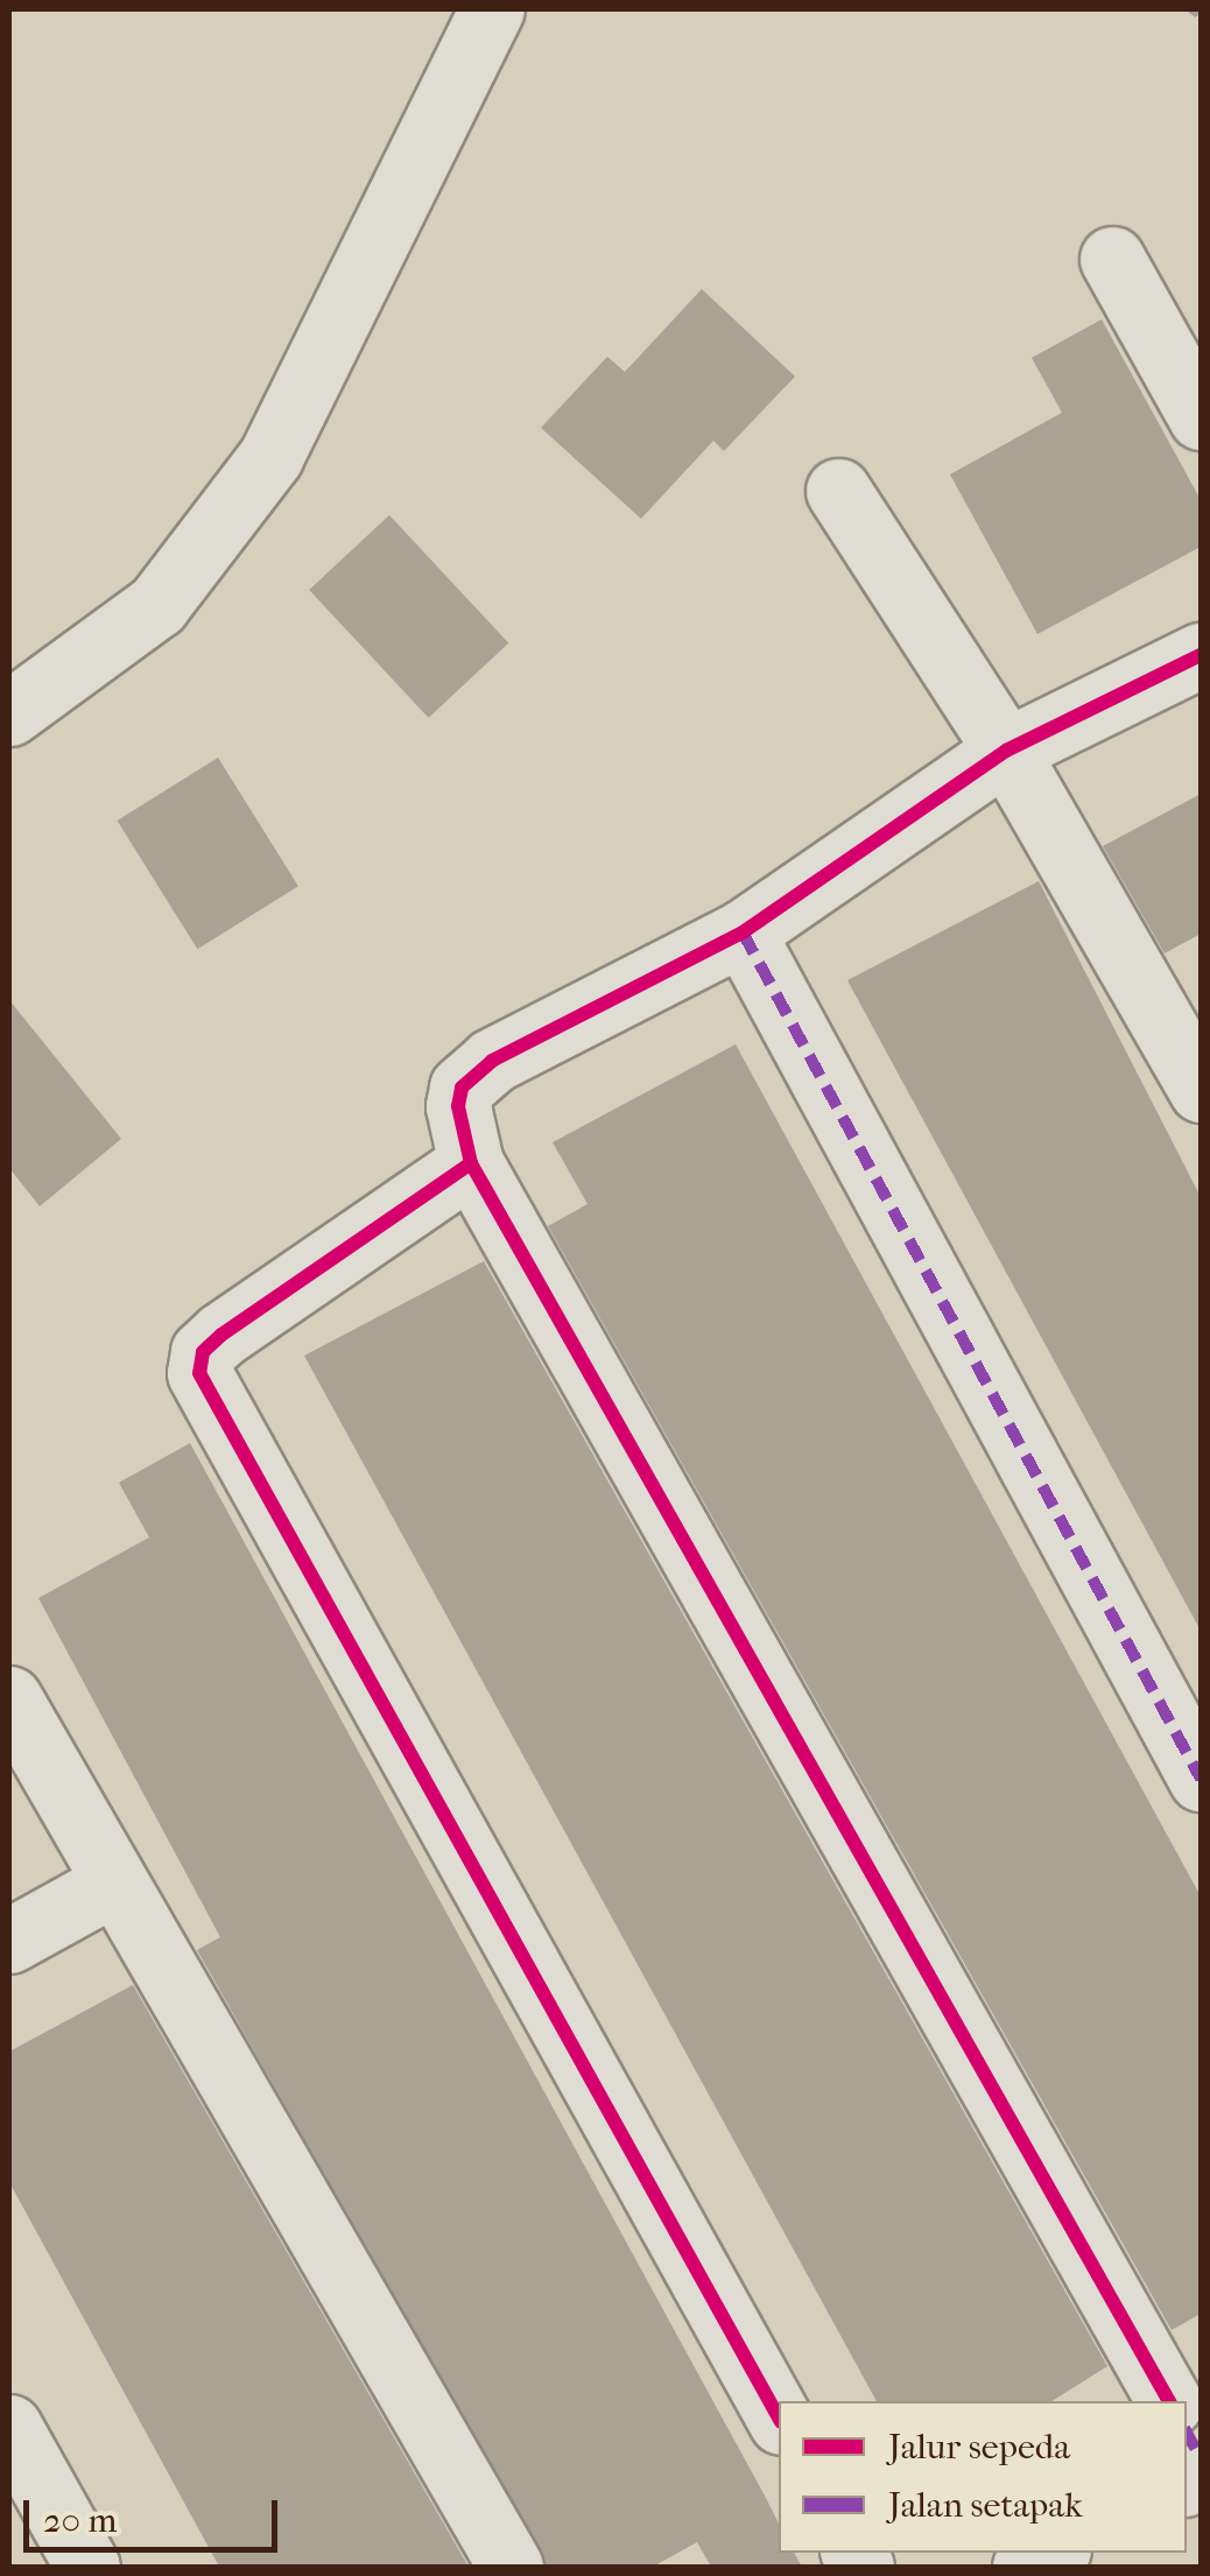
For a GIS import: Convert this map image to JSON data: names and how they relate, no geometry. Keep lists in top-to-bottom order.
{
  "legend": ["Jalur sepeda", "Jalan setapak"],
  "scale_bar": "20 m"
}
